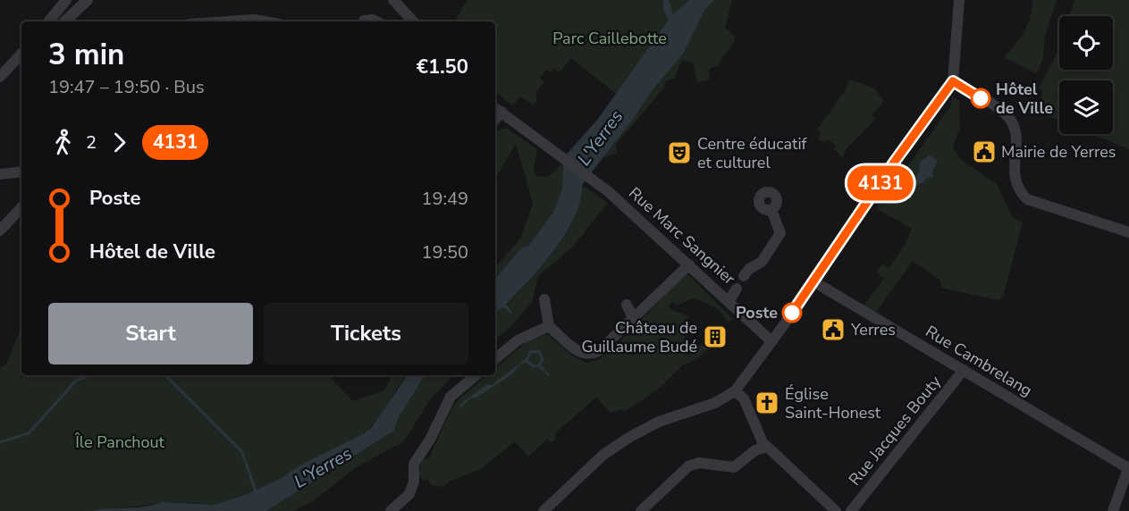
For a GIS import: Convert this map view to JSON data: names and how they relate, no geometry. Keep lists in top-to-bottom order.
{
  "streets": {
    "street": ["Rue Marc Sangnier", "Rue Cambrelang", "Rue Jacques Bouty"]
  },
  "crossings": [
    ["Rue Cambrelang", "Rue Jacques Bouty"]
  ],
  "water": ["L'Yerres"],
  "parks": ["Parc Caillebotte", "Île Panchout"],
  "places": {
    "other": ["Hôtel de Ville", "Poste"],
    "public building": ["Mairie de Yerres", "Yerres"],
    "theatre": ["Centre éducatif et culturel"],
    "building": ["Château de Guillaume Budé"],
    "church": ["Église Saint-Honest"]
  },
  "lines": ["bus line 4131"],
  "page": {
    "on_map": "4131",
    "heading": ["3 min", "19:47 – 19:50 · Bus", "€1.50"],
    "legs": ["2", "4131"],
    "list": [
      {
        "name": "Poste",
        "value": "19:49"
      },
      {
        "name": "Hôtel de Ville",
        "value": "19:50"
      }
    ],
    "buttons": ["Start", "Tickets"]
  }
}
